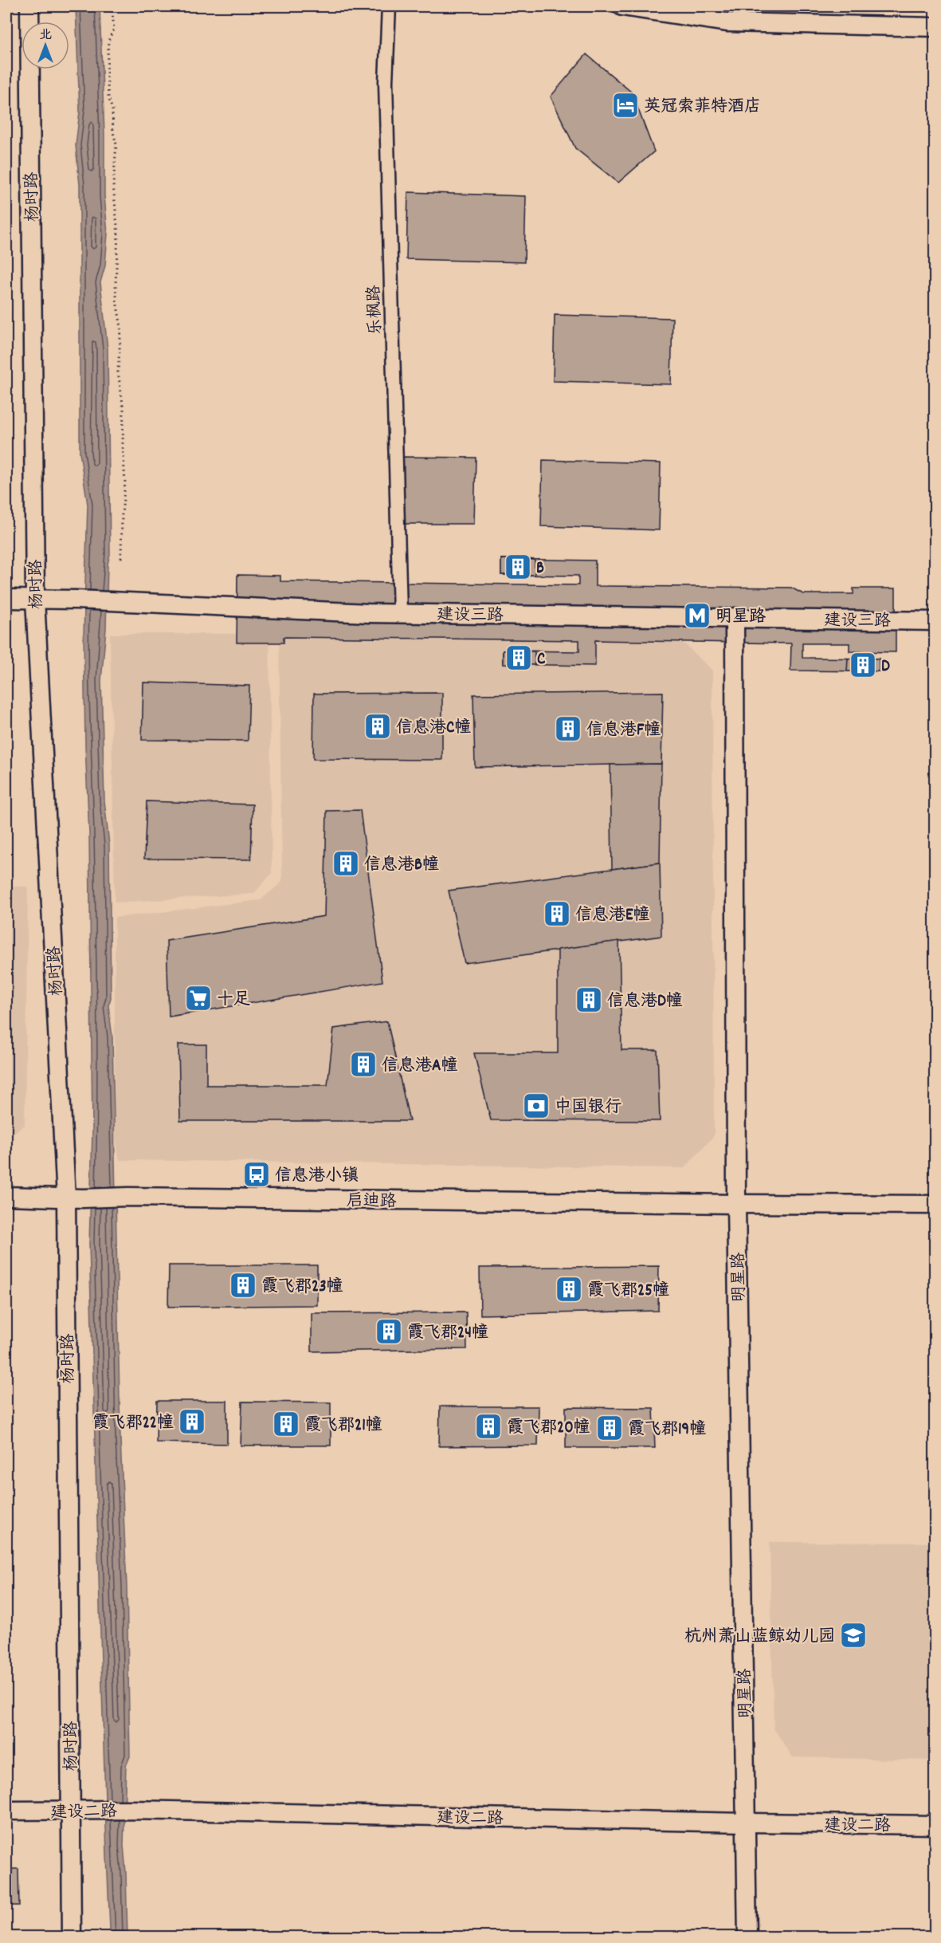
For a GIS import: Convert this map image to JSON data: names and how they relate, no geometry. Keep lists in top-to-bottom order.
{
  "streets": {
    "street": [
      "杨时路",
      "乐枫路",
      "建设三路",
      "启迪路",
      "明星路",
      "建设二路"
    ]
  },
  "crossings": [
    ["杨时路", "建设三路"],
    ["杨时路", "启迪路"],
    ["杨时路", "建设二路"],
    ["乐枫路", "建设三路"],
    ["建设三路", "明星路"],
    ["启迪路", "明星路"],
    ["明星路", "建设二路"]
  ],
  "places": {
    "hotel": ["英冠索菲特酒店"],
    "building": [
      "B",
      "C",
      "D",
      "信息港C幢",
      "信息港F幢",
      "信息港B幢",
      "信息港E幢",
      "信息港D幢",
      "信息港A幢",
      "霞飞郡23幢",
      "霞飞郡25幢",
      "霞飞郡24幢",
      "霞飞郡22幢",
      "霞飞郡21幢",
      "霞飞郡20幢",
      "霞飞郡19幢"
    ],
    "metro station": ["明星路"],
    "supermarket": ["十足"],
    "bank": ["中国银行"],
    "bus stop": ["信息港小镇"],
    "school or university": ["杭州萧山蓝鲸幼儿园"]
  },
  "north": "top"
}
